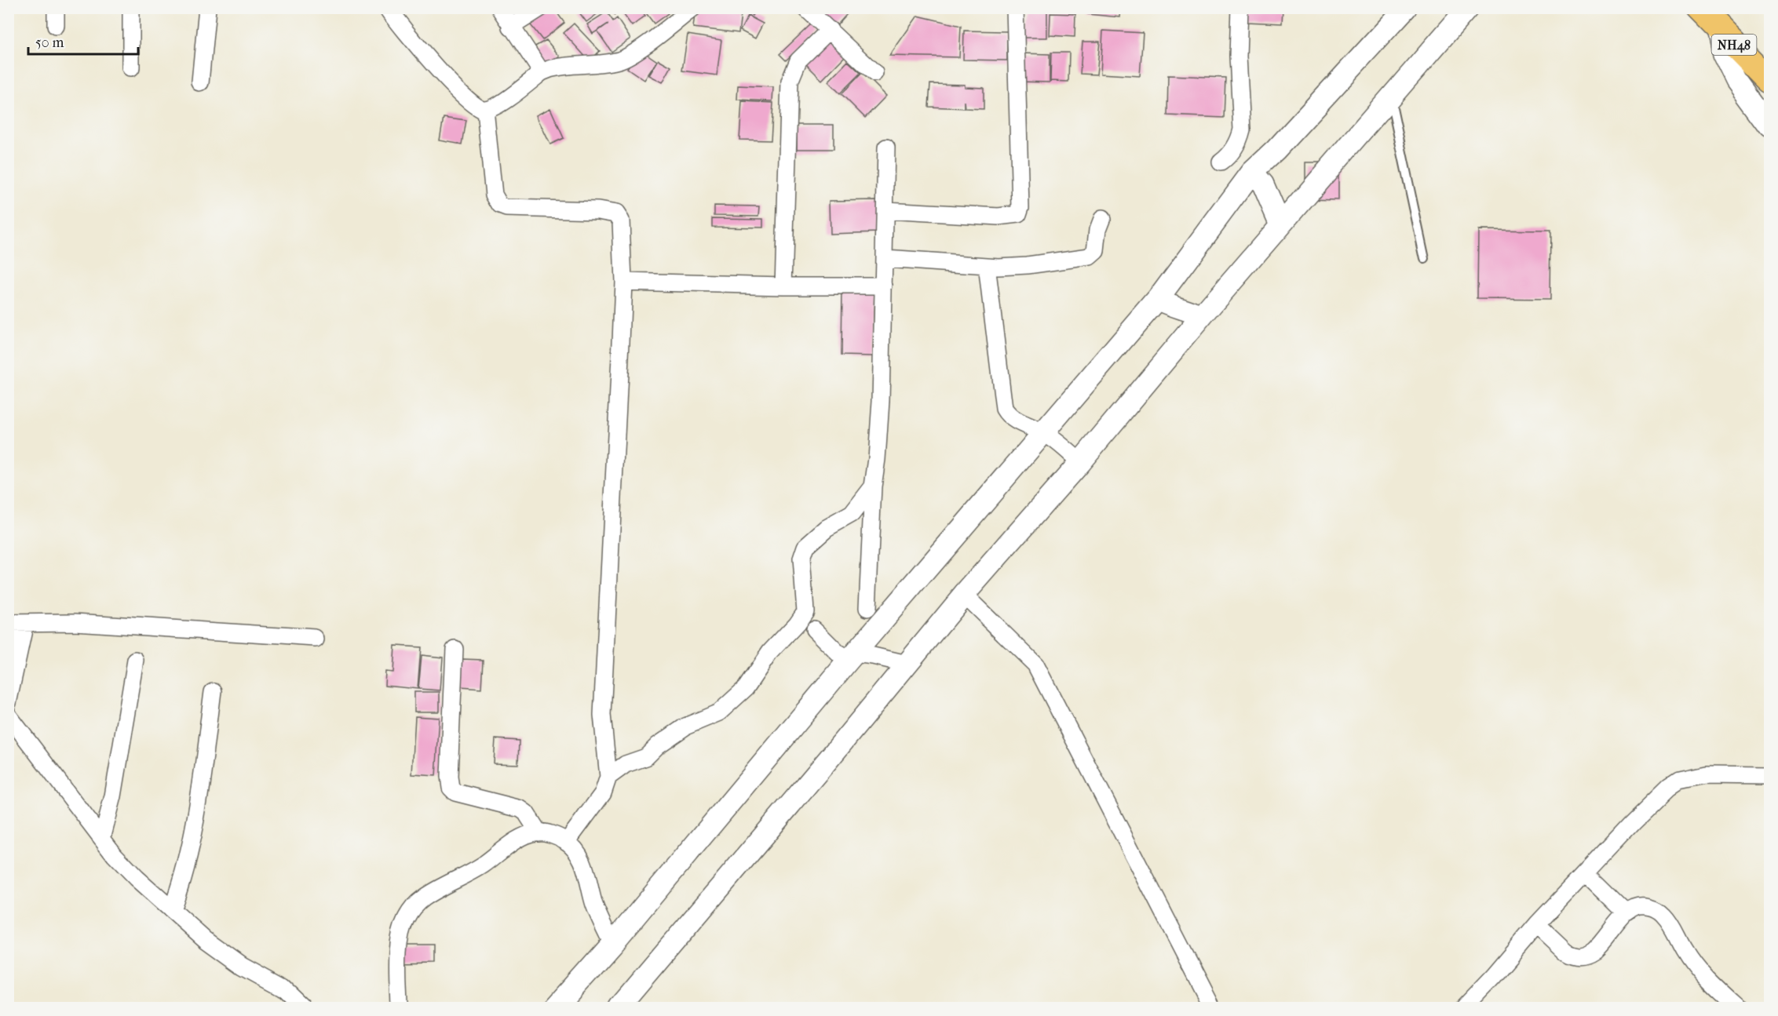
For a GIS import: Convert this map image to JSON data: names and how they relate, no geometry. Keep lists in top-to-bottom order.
{
  "streets": {
    "highway": ["NH48"]
  },
  "scale_bar": "50 m"
}
